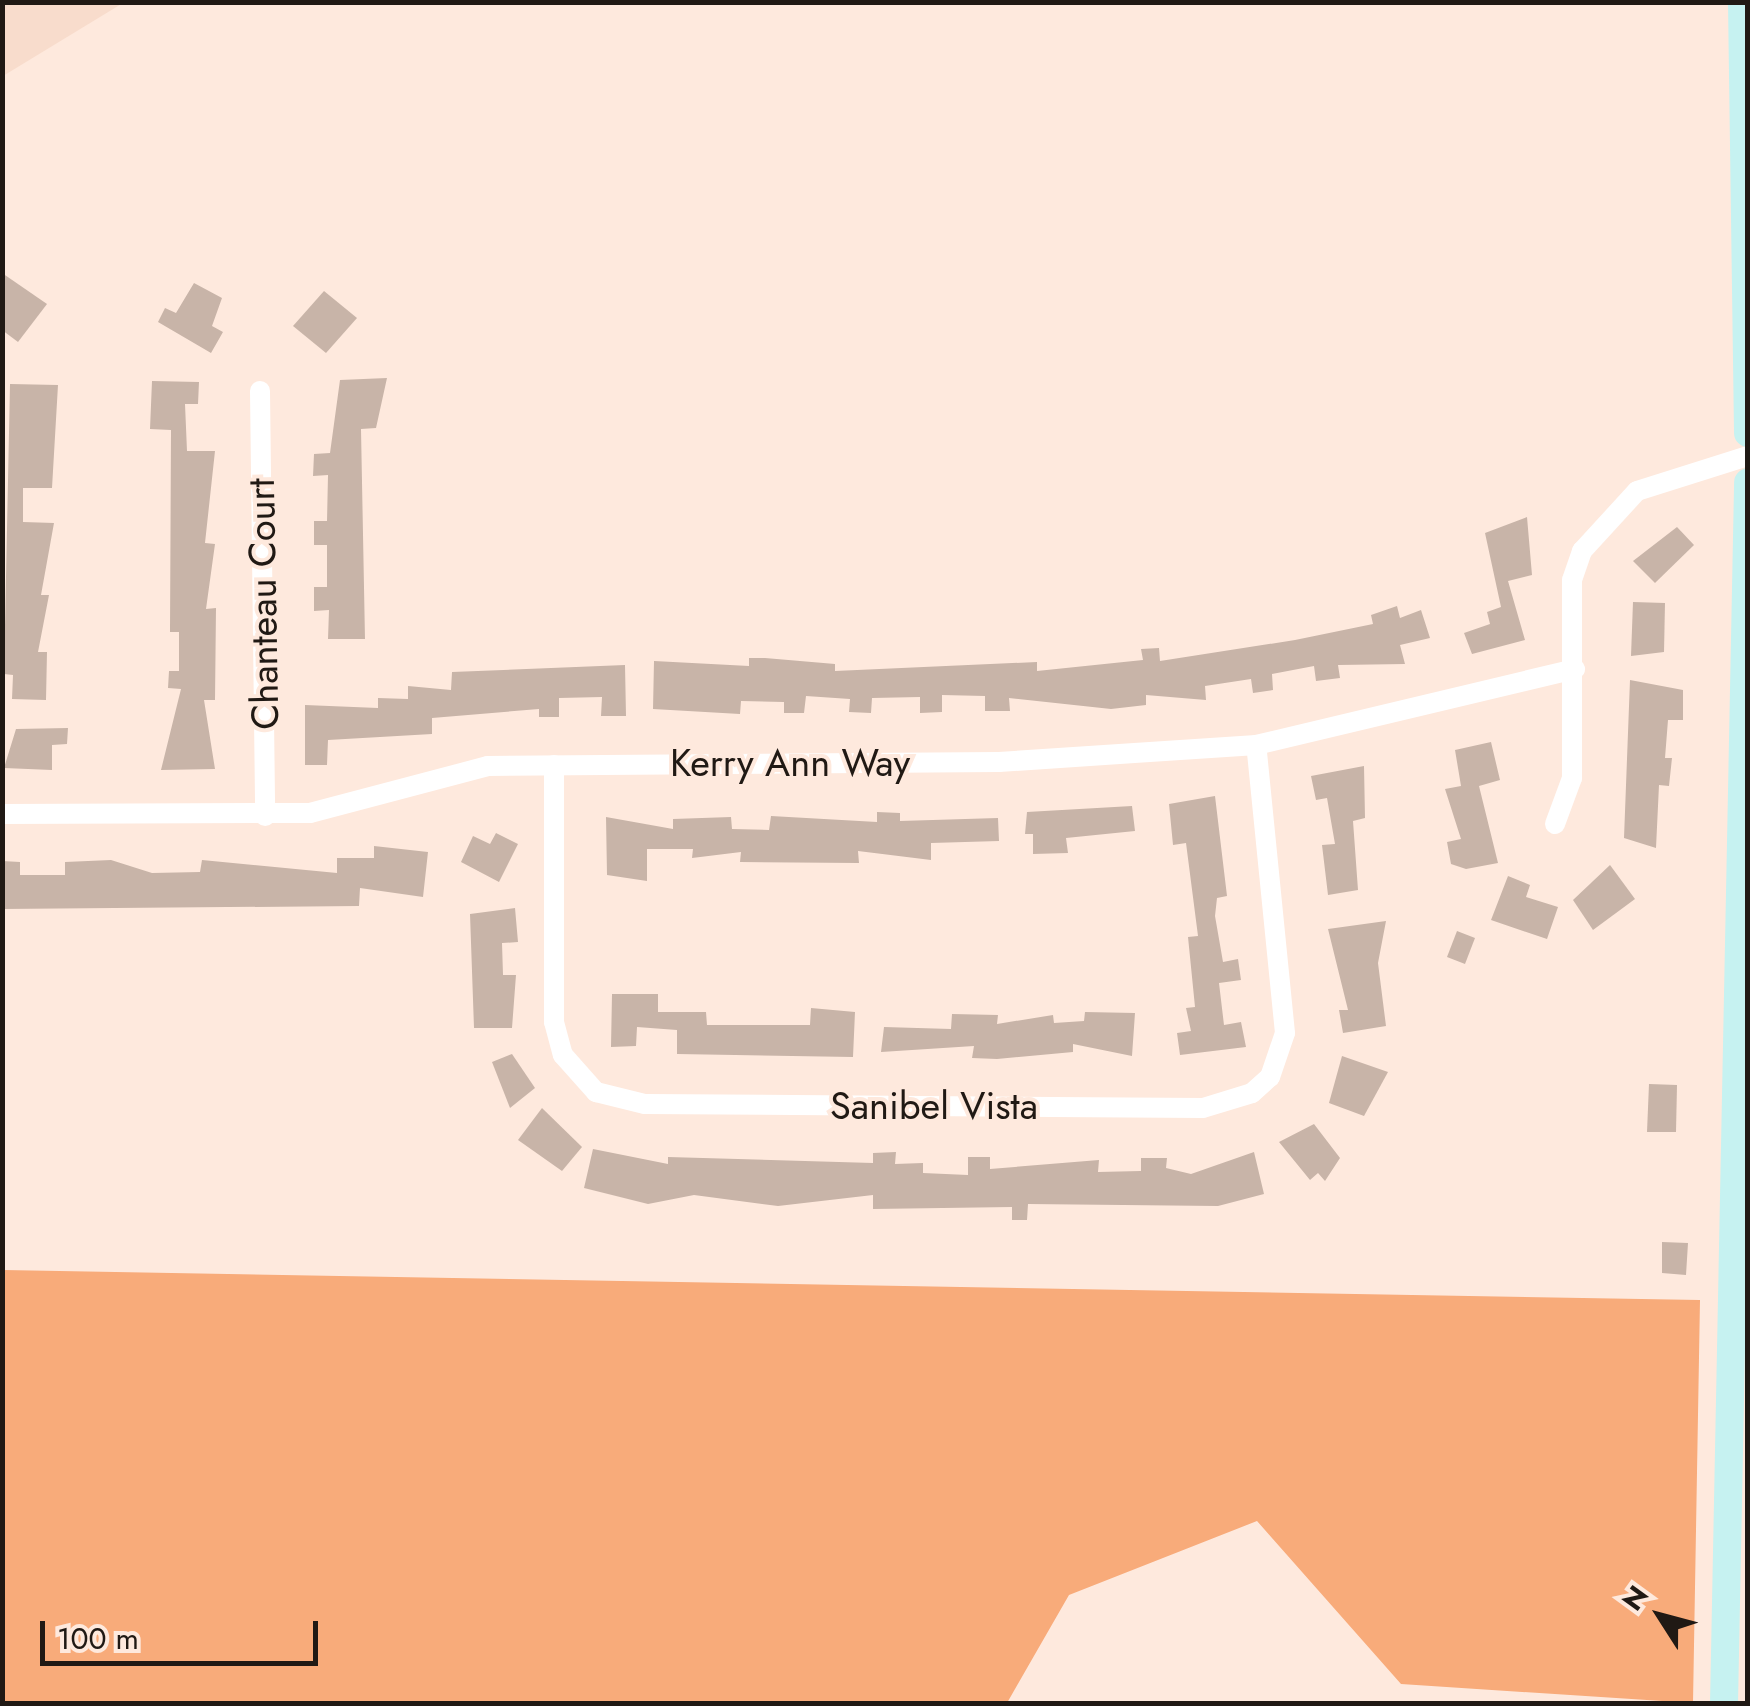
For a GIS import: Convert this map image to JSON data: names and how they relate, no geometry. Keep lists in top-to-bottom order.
{
  "streets": {
    "street": ["Chanteau Court", "Kerry Ann Way", "Sanibel Vista"]
  },
  "crossings": [
    ["Chanteau Court", "Kerry Ann Way"],
    ["Kerry Ann Way", "Sanibel Vista"]
  ],
  "scale_bar": "100 m",
  "north": "top left"
}
